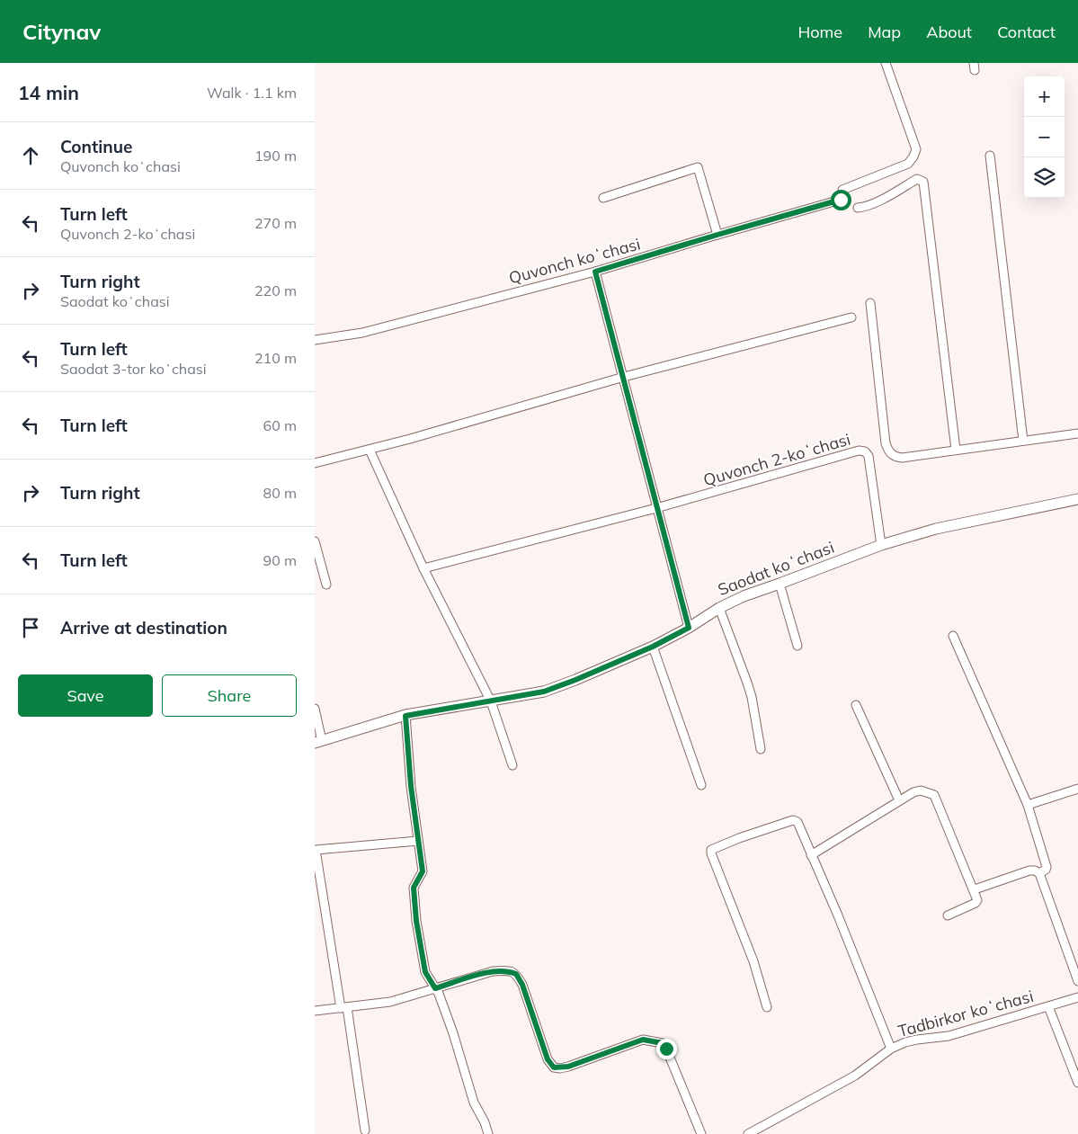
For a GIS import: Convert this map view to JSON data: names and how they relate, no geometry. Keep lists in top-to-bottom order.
{
  "streets": {
    "street": [
      "Quvonch koʻchasi",
      "Quvonch 2-koʻchasi",
      "Saodat koʻchasi",
      "Tadbirkor koʻchasi"
    ]
  },
  "crossings": [
    ["Quvonch 2-koʻchasi", "Saodat koʻchasi"]
  ],
  "page": {
    "header": "Citynav",
    "nav": [
      "Home",
      "Map",
      "About",
      "Contact"
    ],
    "heading": ["14 min", "Walk · 1.1 km"],
    "map_buttons": ["+", "−"],
    "list": [
      ["Continue", "Quvonch koʻchasi", "190 m"],
      ["Turn left", "Quvonch 2-koʻchasi", "270 m"],
      ["Turn right", "Saodat koʻchasi", "220 m"],
      ["Turn left", "Saodat 3-tor koʻchasi", "210 m"],
      ["Turn left", "60 m"],
      ["Turn right", "80 m"],
      ["Turn left", "90 m"],
      "Arrive at destination"
    ],
    "buttons": ["Save", "Share"]
  }
}
